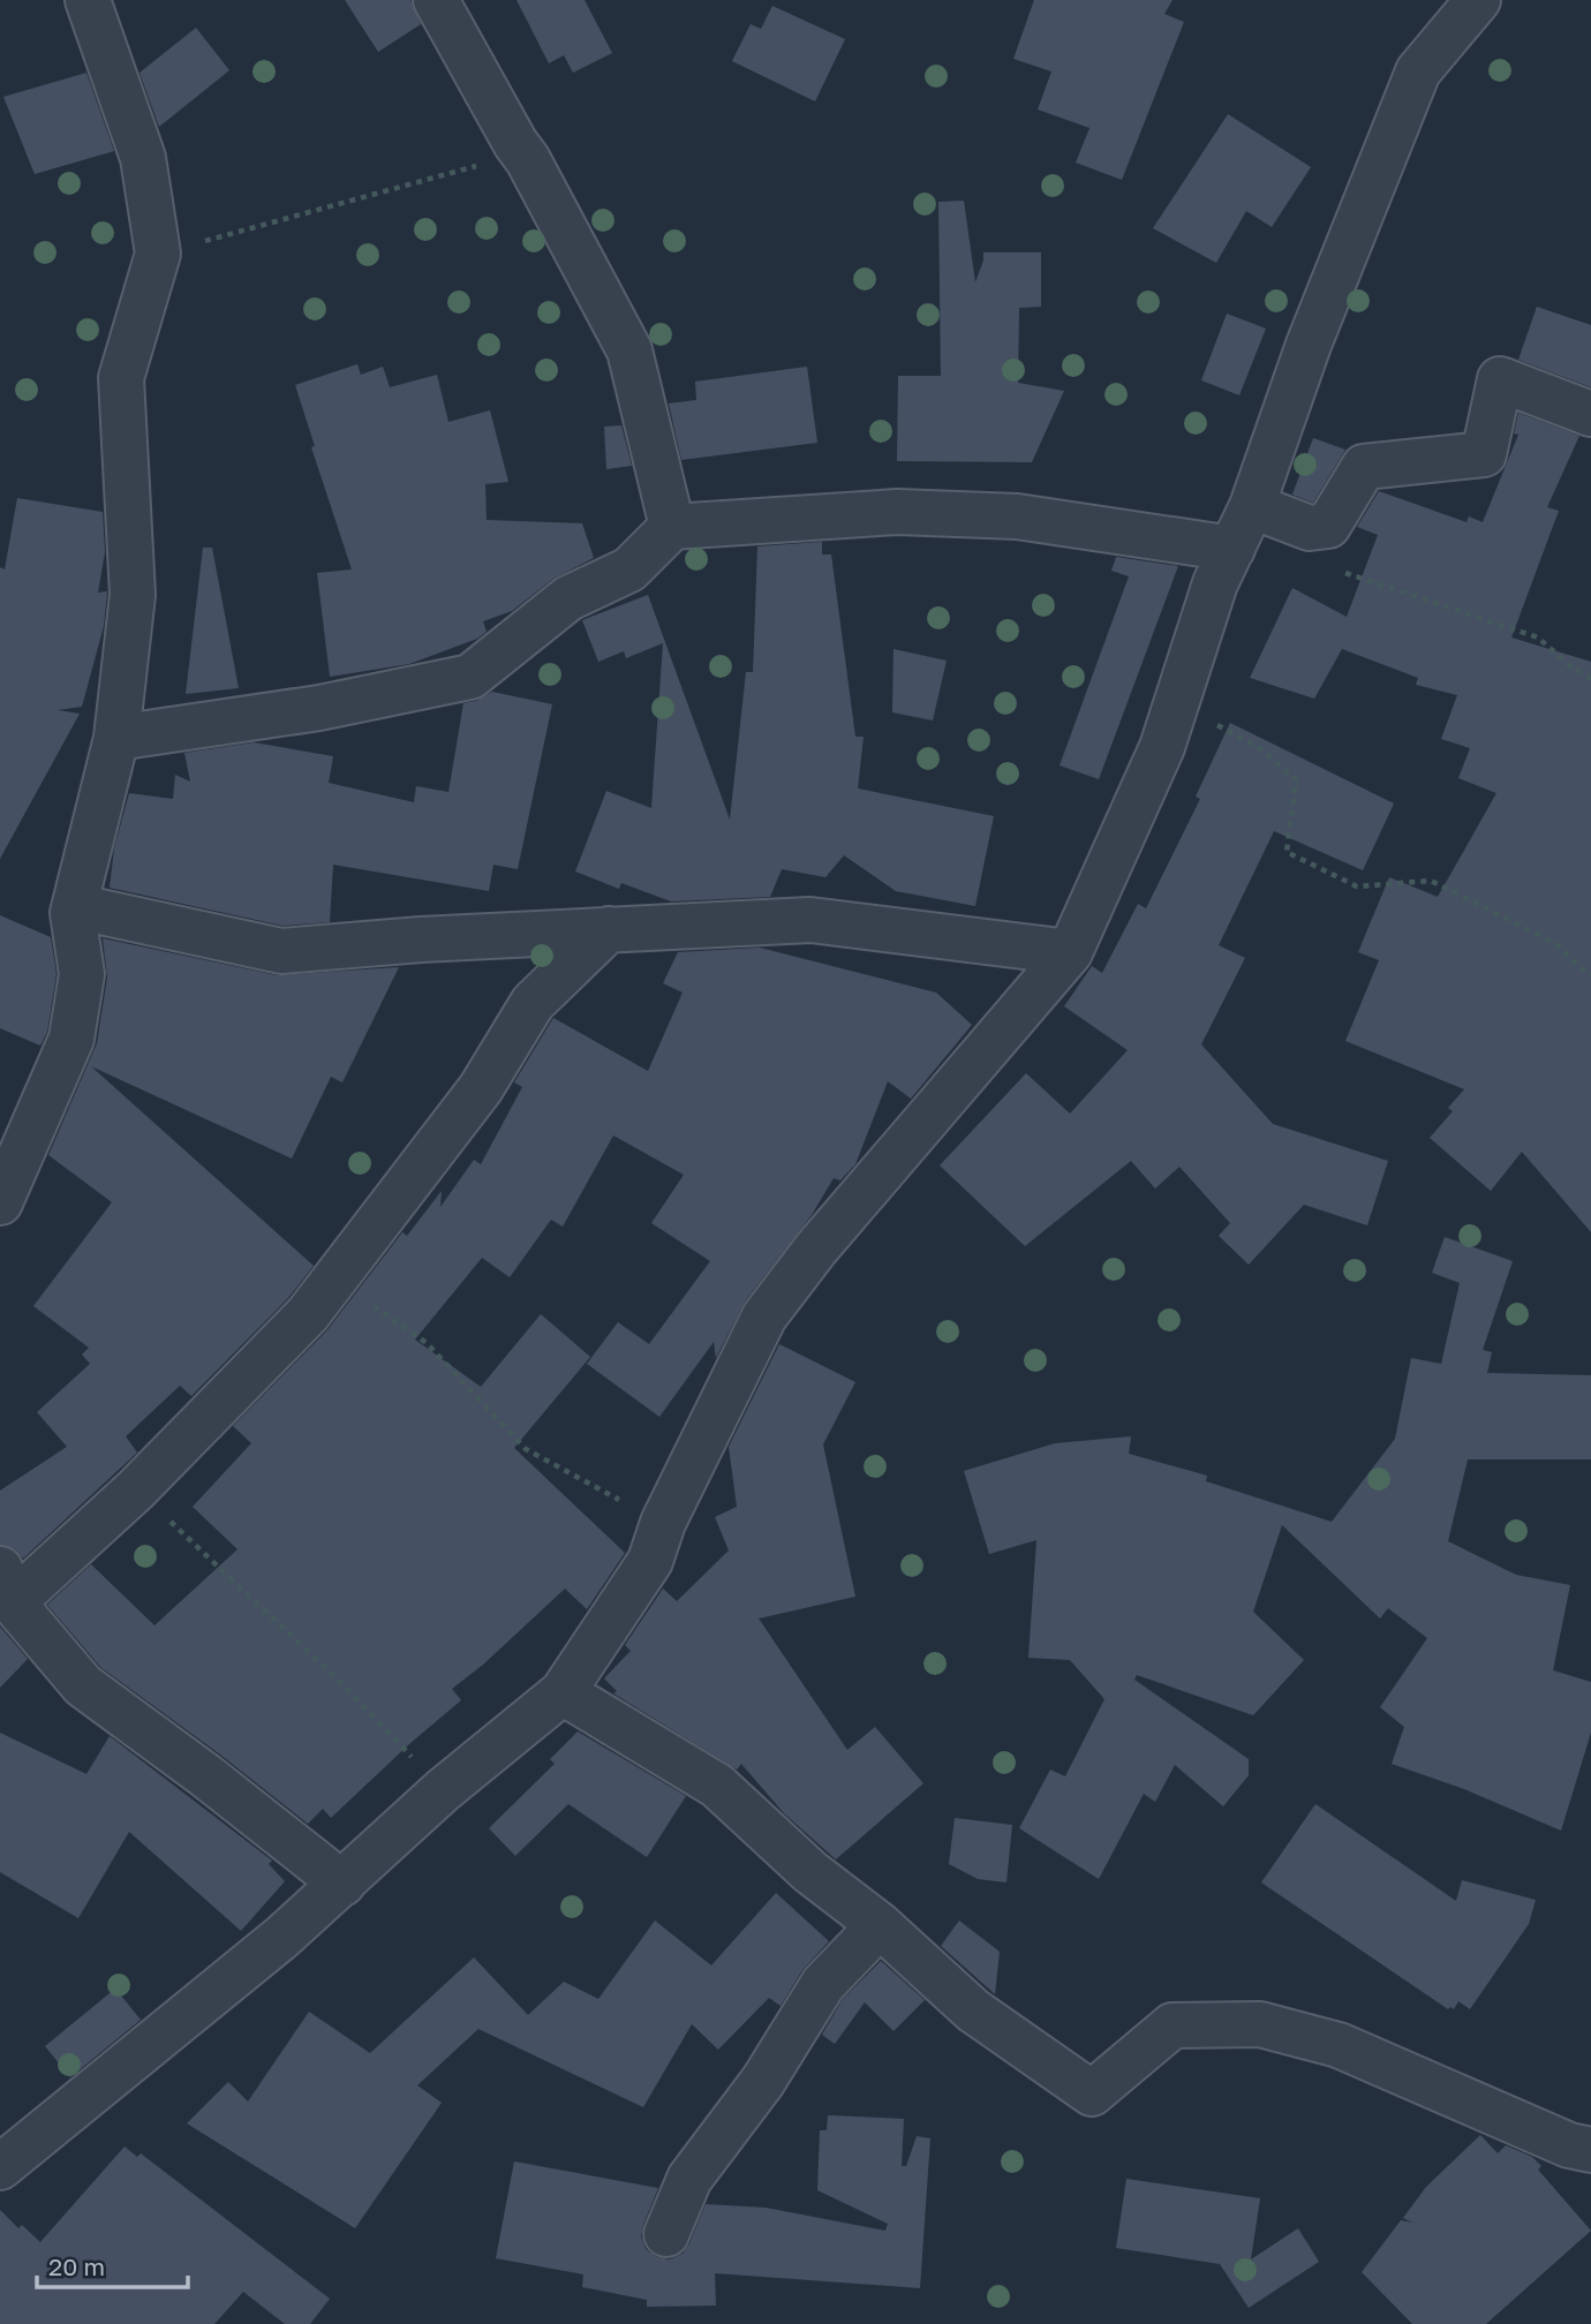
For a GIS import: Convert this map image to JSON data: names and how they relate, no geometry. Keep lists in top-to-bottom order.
{
  "scale_bar": "20 m"
}
